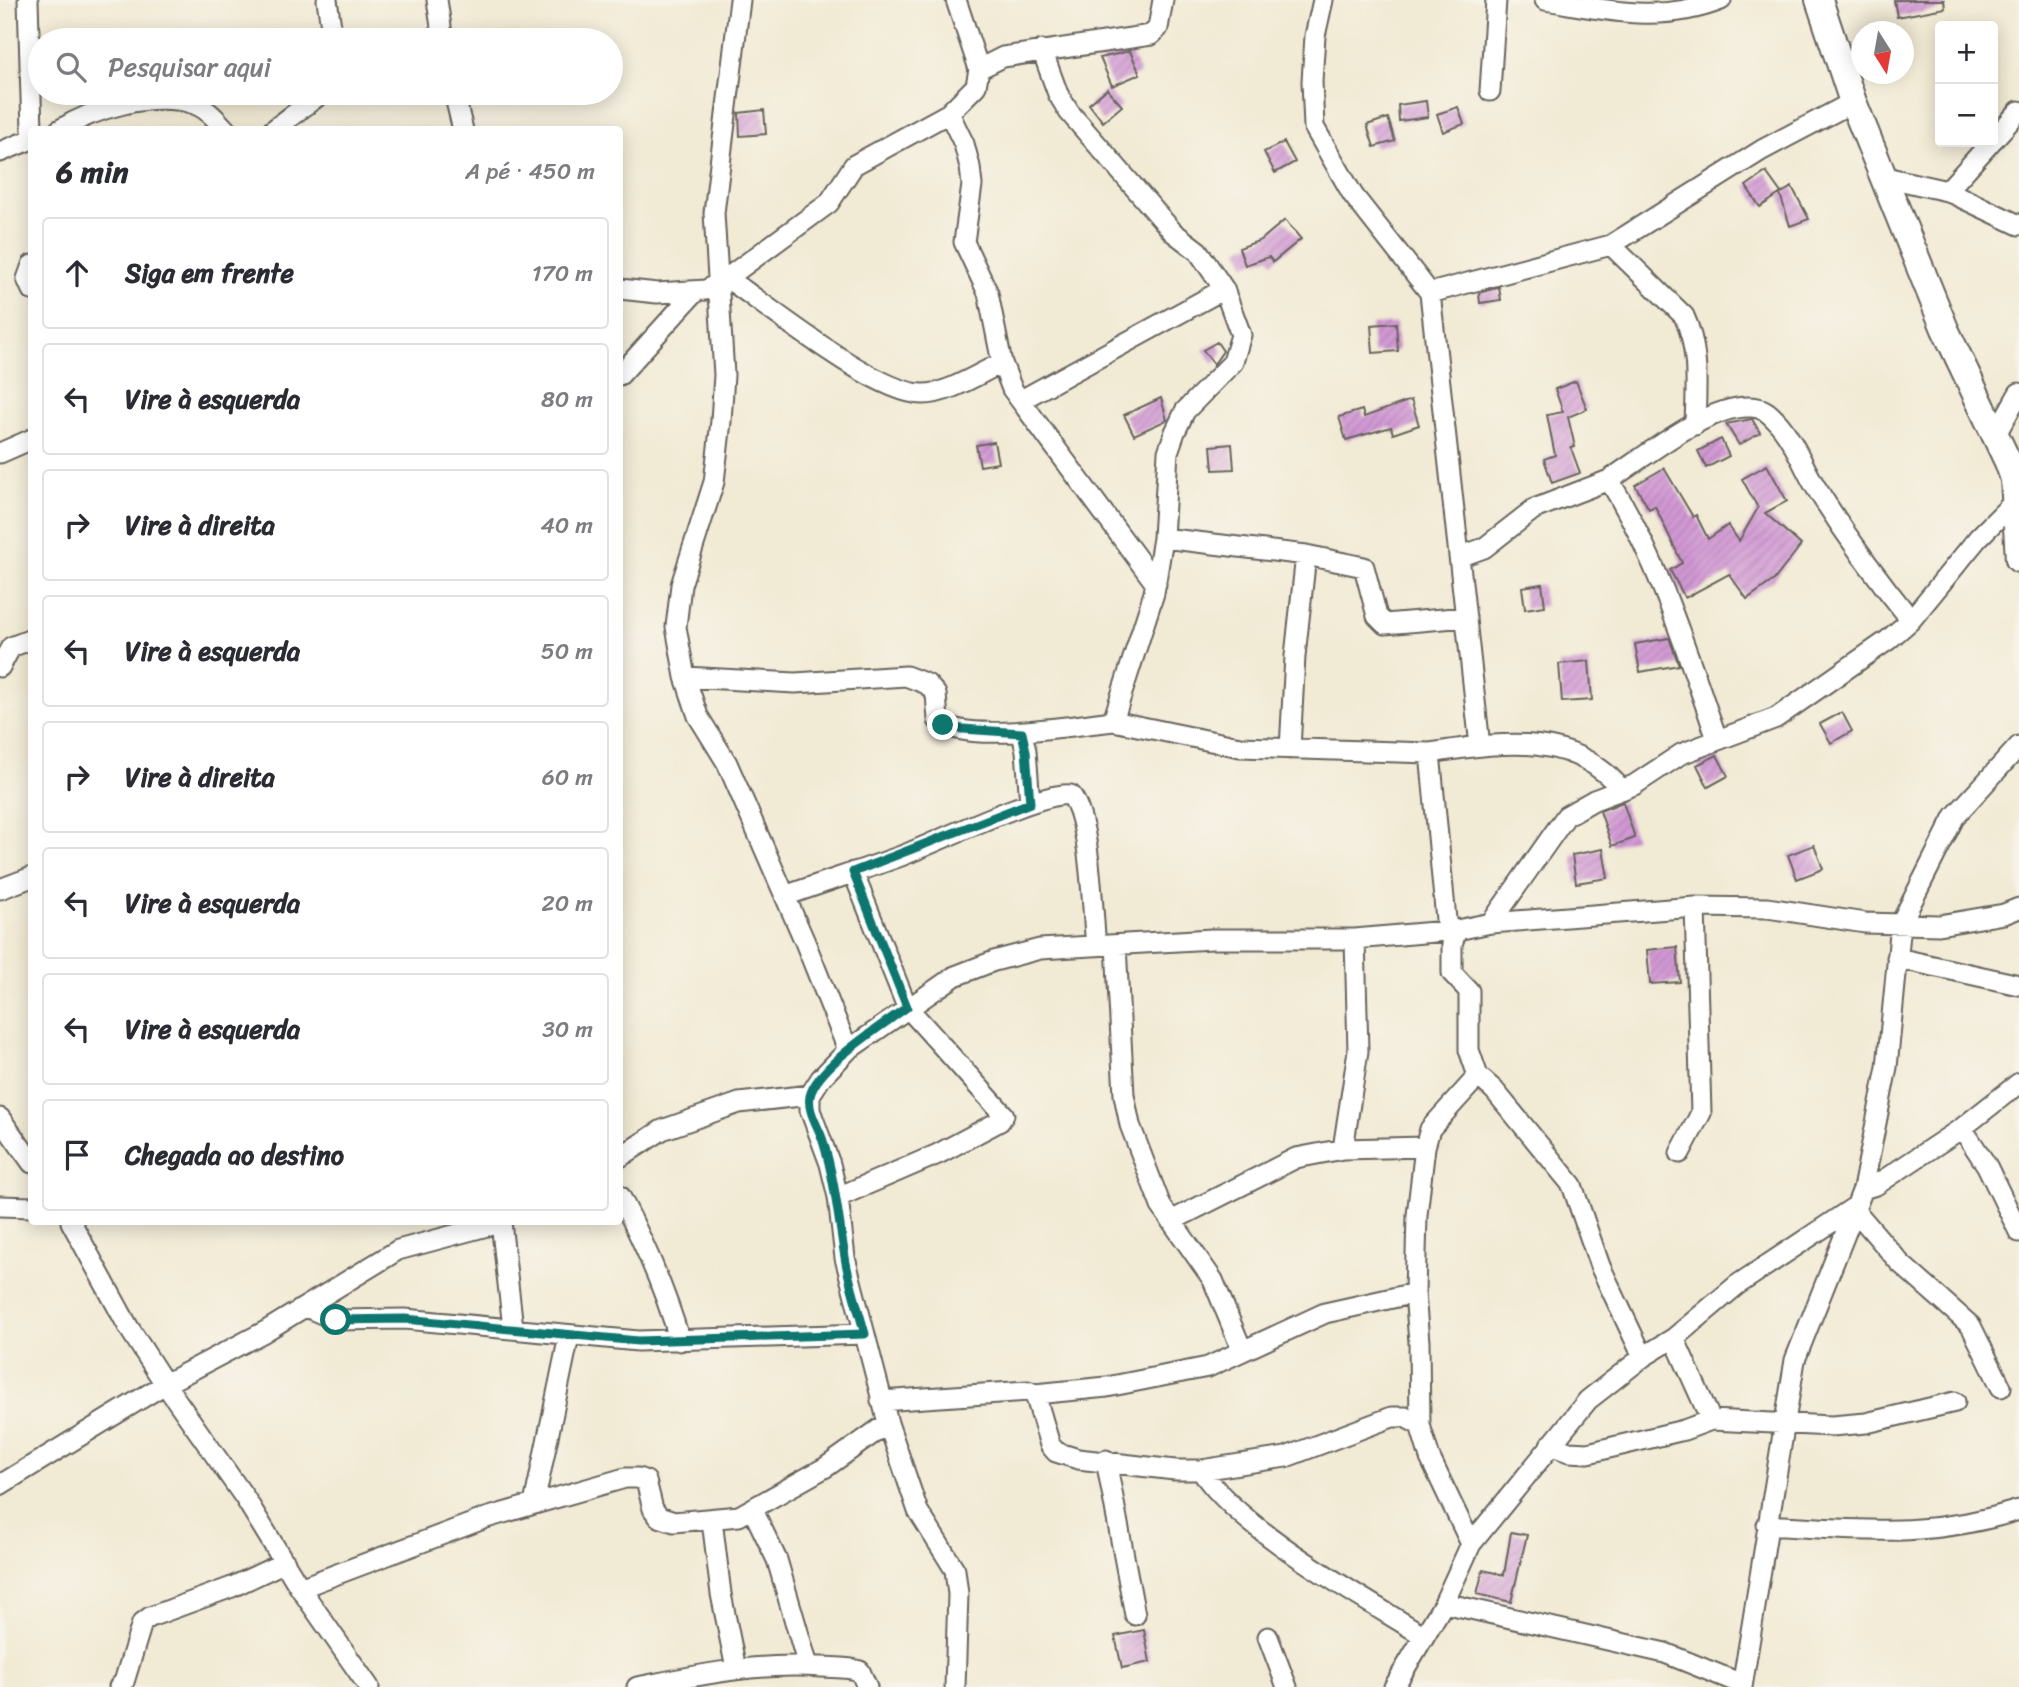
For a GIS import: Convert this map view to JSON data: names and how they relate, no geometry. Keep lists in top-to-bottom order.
{
  "north": "bottom",
  "page": {
    "map_buttons": ["+", "−"],
    "search": "Pesquisar aqui",
    "heading": ["6 min", "A pé · 450 m"],
    "list": [
      ["Siga em frente", "170 m"],
      ["Vire à esquerda", "80 m"],
      ["Vire à direita", "40 m"],
      ["Vire à esquerda", "50 m"],
      ["Vire à direita", "60 m"],
      ["Vire à esquerda", "20 m"],
      ["Vire à esquerda", "30 m"],
      "Chegada ao destino"
    ]
  }
}
